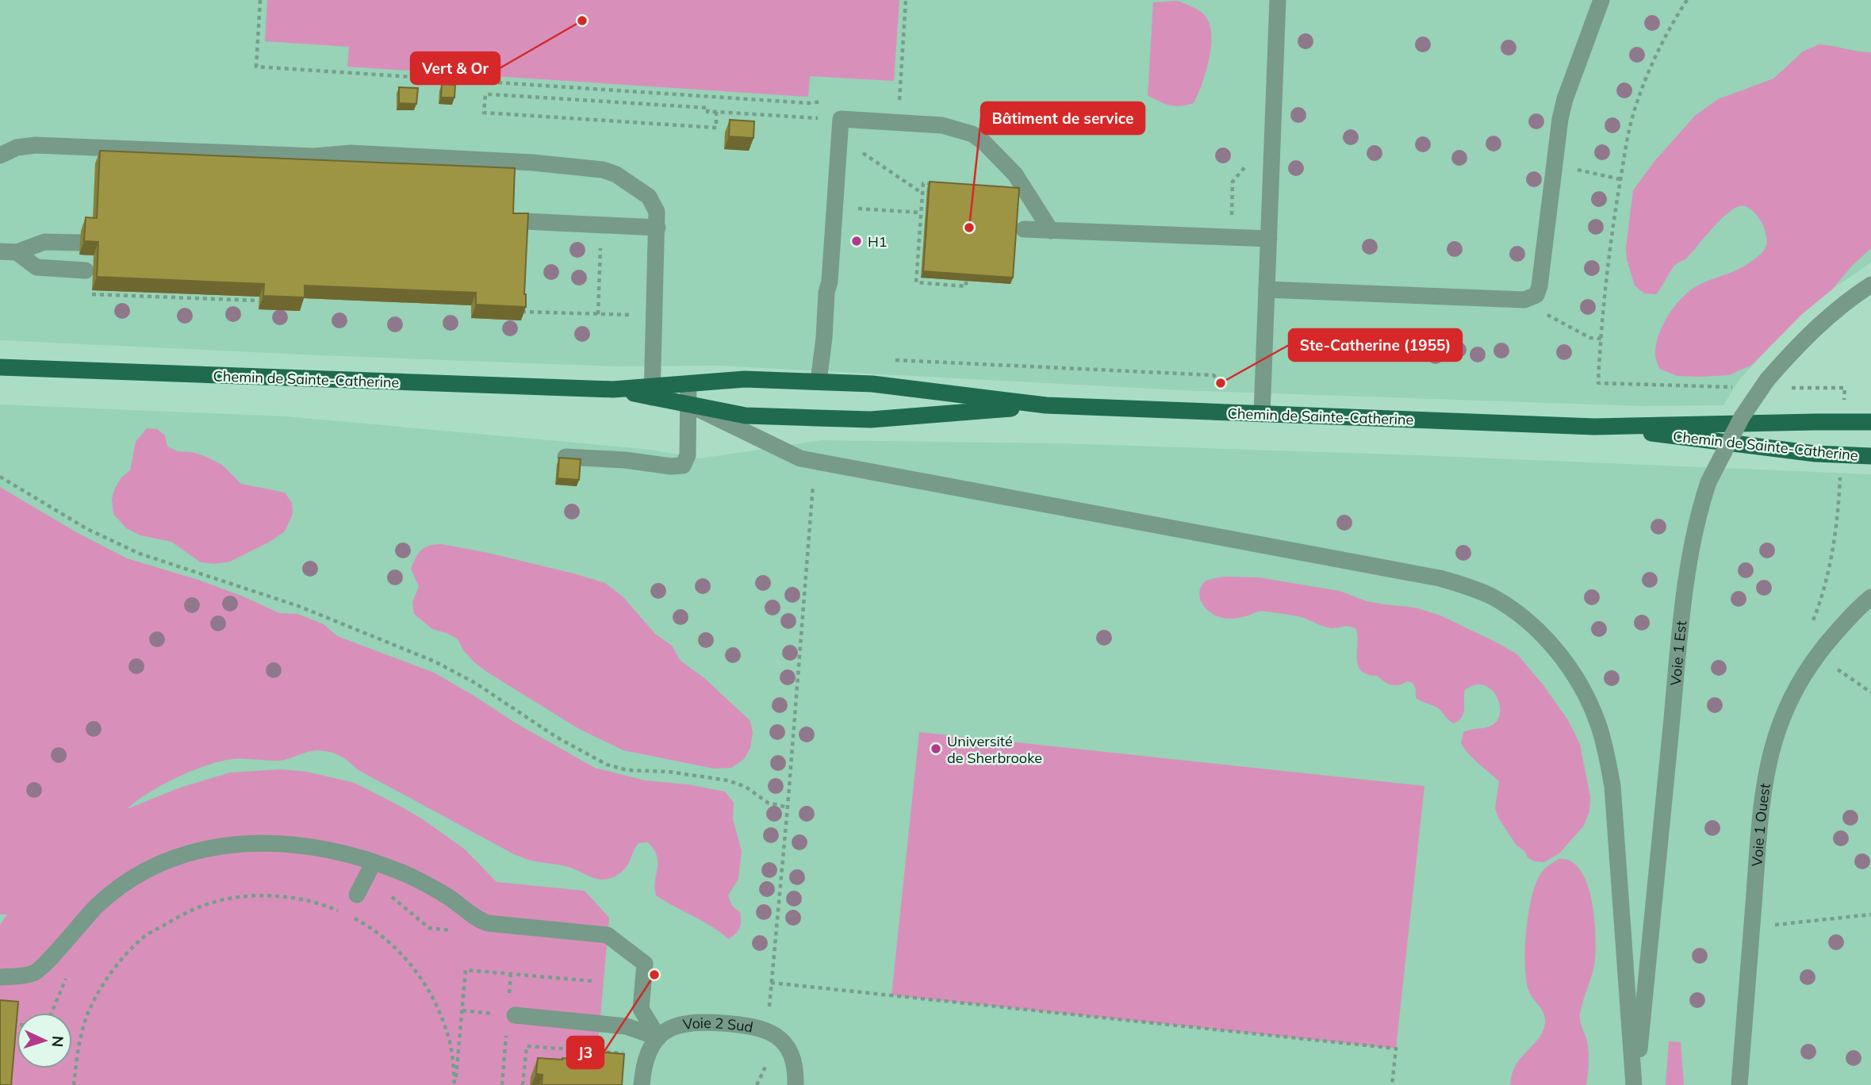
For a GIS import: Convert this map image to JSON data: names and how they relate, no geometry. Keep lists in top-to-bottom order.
{
  "streets": {
    "main road": ["Chemin de Sainte-Catherine"],
    "lane": ["Voie 1 Est", "Voie 1 Ouest", "Voie 2 Sud"]
  },
  "places": [
    "Vert & Or",
    "Bâtiment de service",
    "H1",
    "Ste-Catherine (1955)",
    "Université de Sherbrooke",
    "J3"
  ],
  "north": "right"
}
